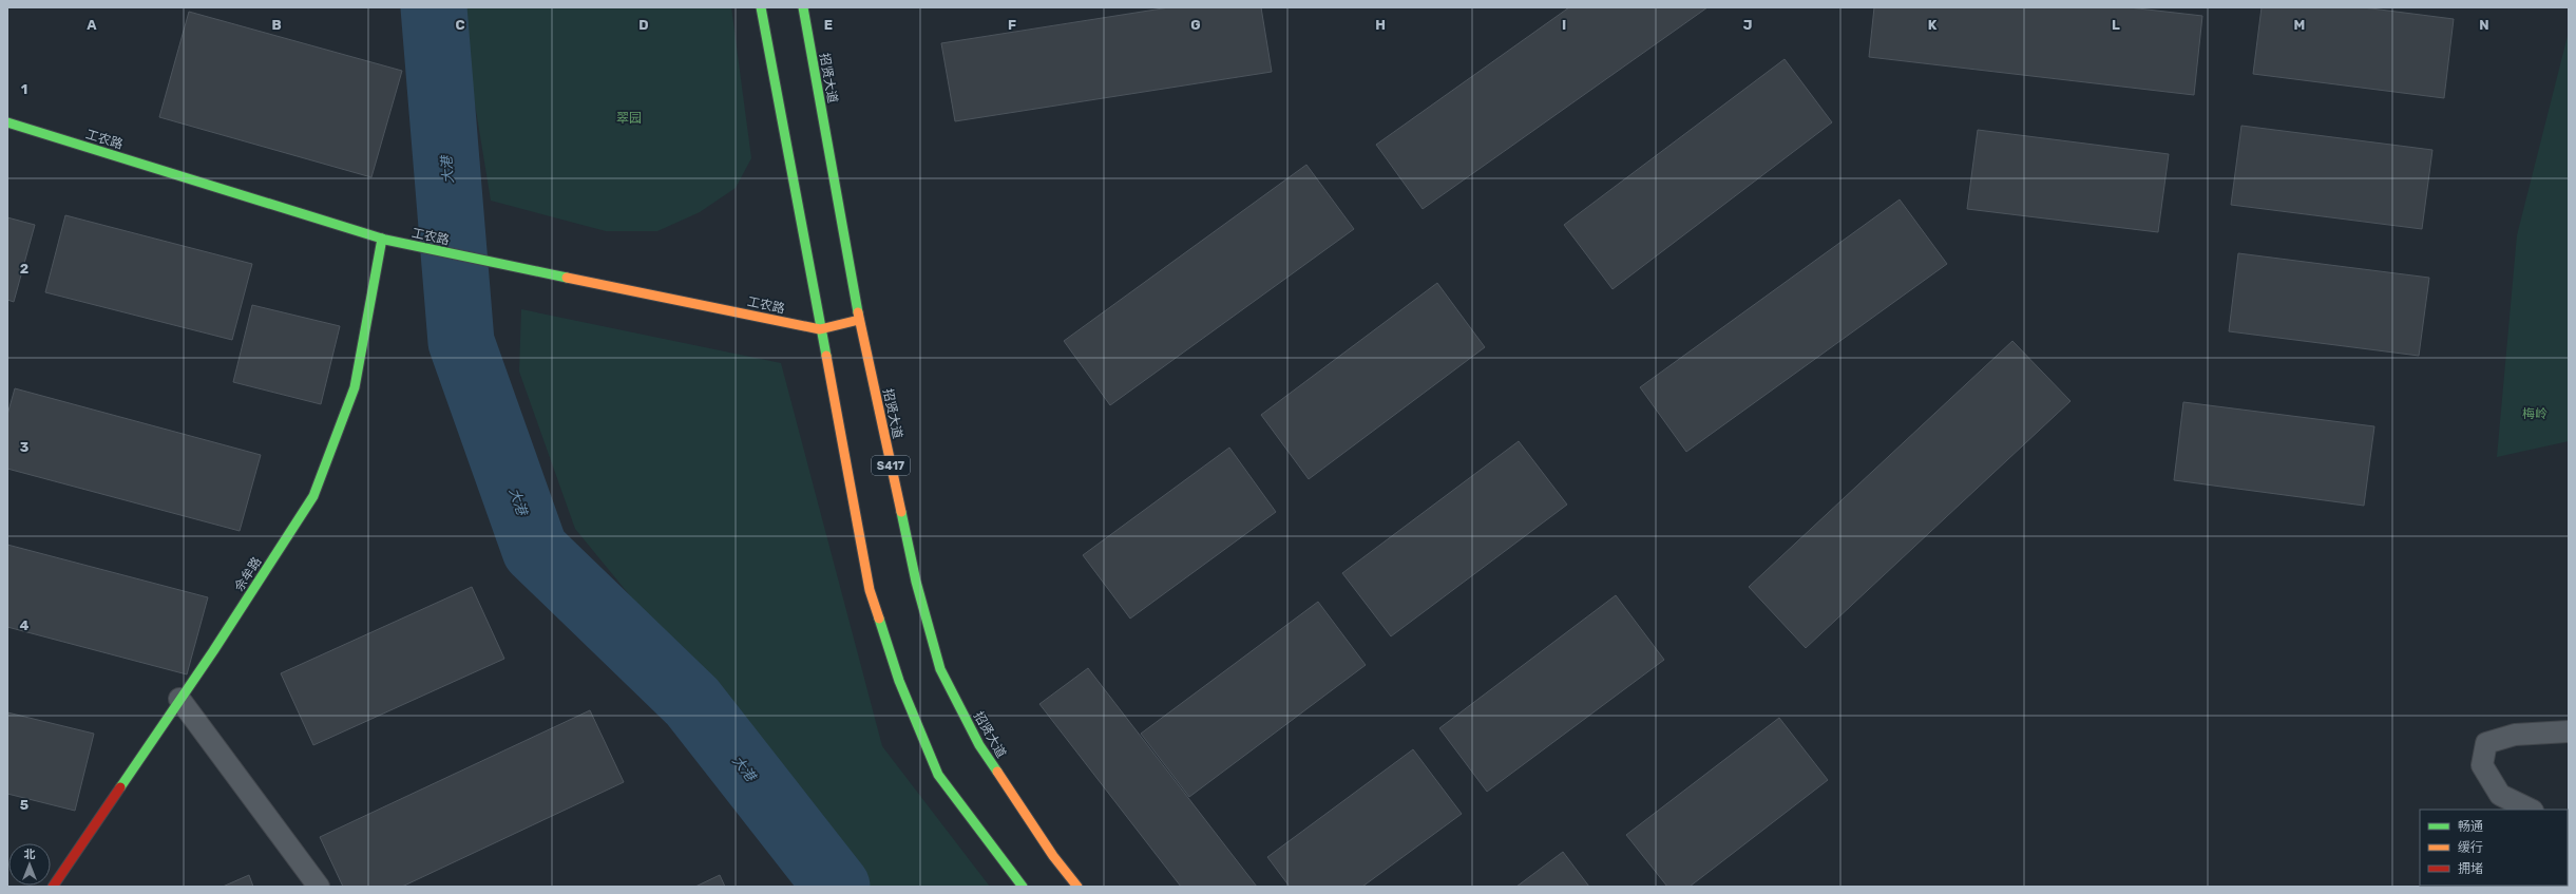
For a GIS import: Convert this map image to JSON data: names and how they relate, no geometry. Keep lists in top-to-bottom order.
{
  "streets": {
    "main road": [
      "招贤大道",
      "工农路",
      "S417",
      "佘牟路"
    ]
  },
  "crossings": [
    ["招贤大道", "工农路"],
    ["工农路", "佘牟路"]
  ],
  "water": ["大港"],
  "parks": ["翠园", "梅岭"],
  "legend": ["畅通", "缓行", "拥堵"],
  "north": "top",
  "grid": {
    "columns": [
      "A",
      "B",
      "C",
      "D",
      "E",
      "F",
      "G",
      "H",
      "I",
      "J",
      "K",
      "L",
      "M",
      "N"
    ],
    "rows": [
      "1",
      "2",
      "3",
      "4",
      "5"
    ]
  }
}
